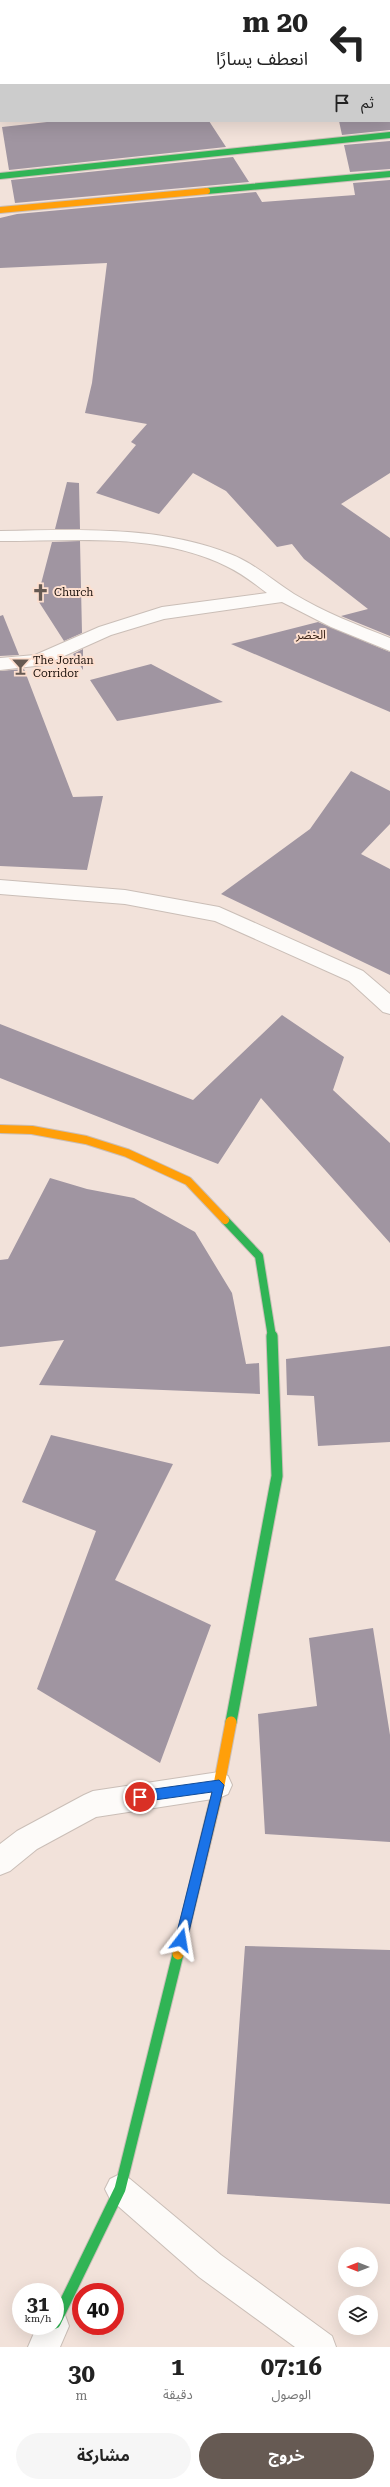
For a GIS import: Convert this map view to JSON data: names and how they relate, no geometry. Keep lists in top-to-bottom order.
{
  "districts": ["الخضر"],
  "places": {
    "church": ["Church"],
    "bar": ["The Jordan Corridor"]
  },
  "north": "left",
  "page": {
    "turn": ["20 m", "انعطف يسارًا"],
    "then": "ثم",
    "speed": "31 km/h",
    "limit": "40",
    "eta": [
      "07:16",
      "الوصول",
      "1",
      "دقيقة",
      "30",
      "m"
    ],
    "buttons": ["خروج", "مشاركة"]
  }
}
